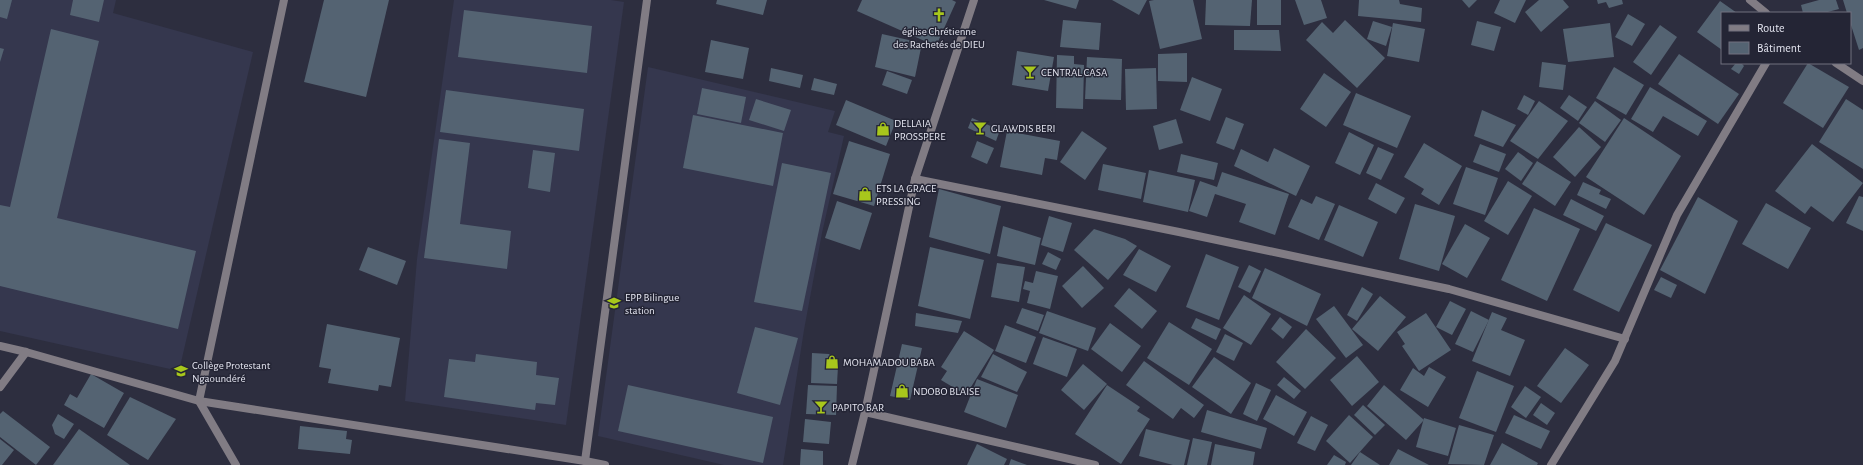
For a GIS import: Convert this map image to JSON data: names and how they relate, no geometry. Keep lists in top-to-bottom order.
{
  "places": {
    "church": ["église Chrétienne des Rachetés de DIEU"],
    "bar": ["CENTRAL CASA", "GLAWDIS BERI", "PAPITO BAR"],
    "shop": [
      "DELLAIA PROSSPERE",
      "ETS LA GRACE PRESSING",
      "MOHAMADOU BABA",
      "NDOBO BLAISE"
    ],
    "school or university": ["EPP Bilingue station", "Collège Protestant Ngaoundéré"]
  },
  "legend": ["Route", "Bâtiment"]
}
